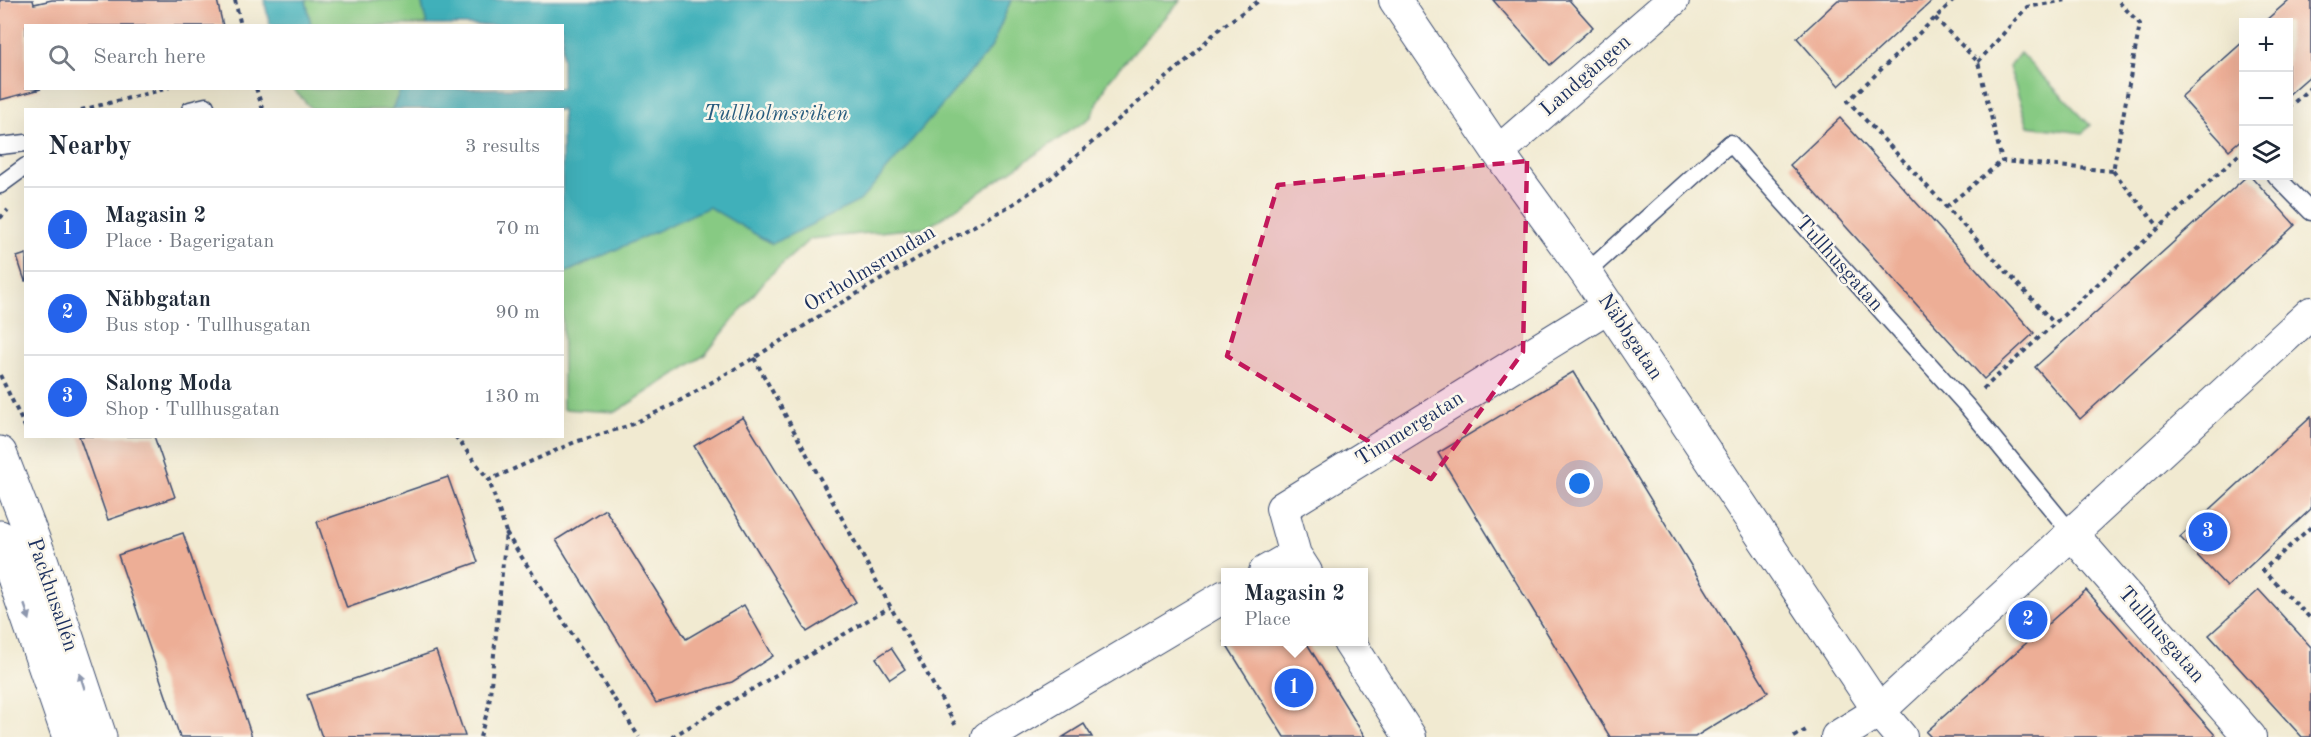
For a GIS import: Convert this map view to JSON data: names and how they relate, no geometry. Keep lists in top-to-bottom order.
{
  "streets": {
    "street": [
      "Landgången",
      "Tullhusgatan",
      "Näbbgatan",
      "Timmergatan",
      "Packhusallén"
    ],
    "path": ["Orrholmsrundan"]
  },
  "crossings": [
    ["Landgången", "Näbbgatan"],
    ["Tullhusgatan", "Näbbgatan"],
    ["Näbbgatan", "Timmergatan"]
  ],
  "water": ["Tullholmsviken"],
  "page": {
    "map_buttons": ["+", "−"],
    "search": "Search here",
    "heading": ["Nearby", "3 results"],
    "list": [
      {
        "mark": "1",
        "name": "Magasin 2",
        "note": "Place · Bagerigatan",
        "value": "70 m"
      },
      {
        "mark": "2",
        "name": "Näbbgatan",
        "note": "Bus stop · Tullhusgatan",
        "value": "90 m"
      },
      {
        "mark": "3",
        "name": "Salong Moda",
        "note": "Shop · Tullhusgatan",
        "value": "130 m"
      }
    ],
    "pins": ["3", "2", "1"],
    "popup": ["Magasin 2", "Place"]
  }
}
